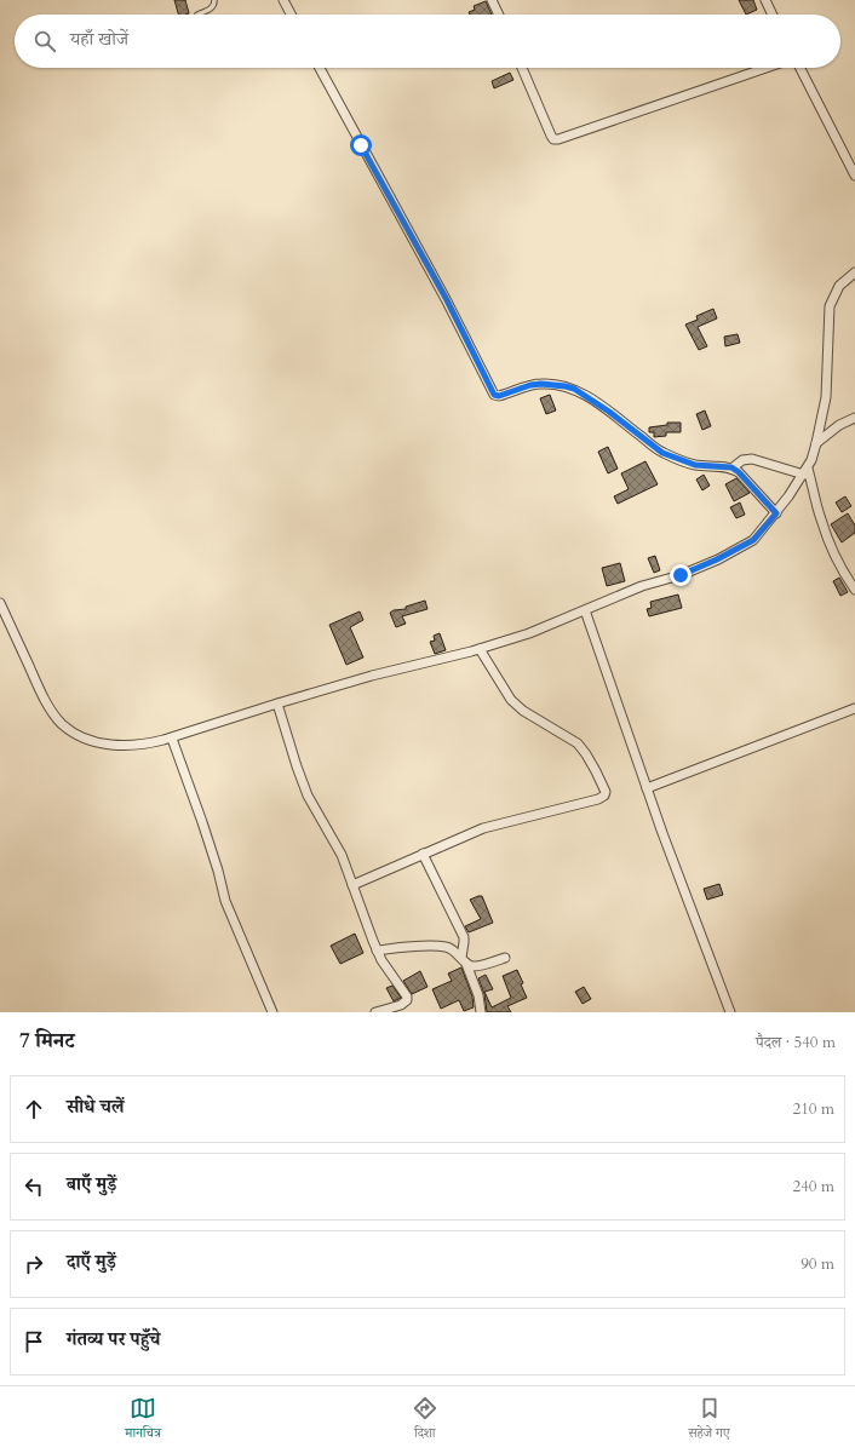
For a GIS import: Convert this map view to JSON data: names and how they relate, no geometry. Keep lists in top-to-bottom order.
{
  "page": {
    "search": "यहाँ खोजें",
    "heading": ["7 मिनट", "पैदल · 540 m"],
    "list": [
      ["सीधे चलें", "210 m"],
      ["बाएँ मुड़ें", "240 m"],
      ["दाएँ मुड़ें", "90 m"],
      "गंतव्य पर पहुँचे"
    ],
    "nav": ["मानचित्र", "दिशा", "सहेजे गए"]
  }
}
